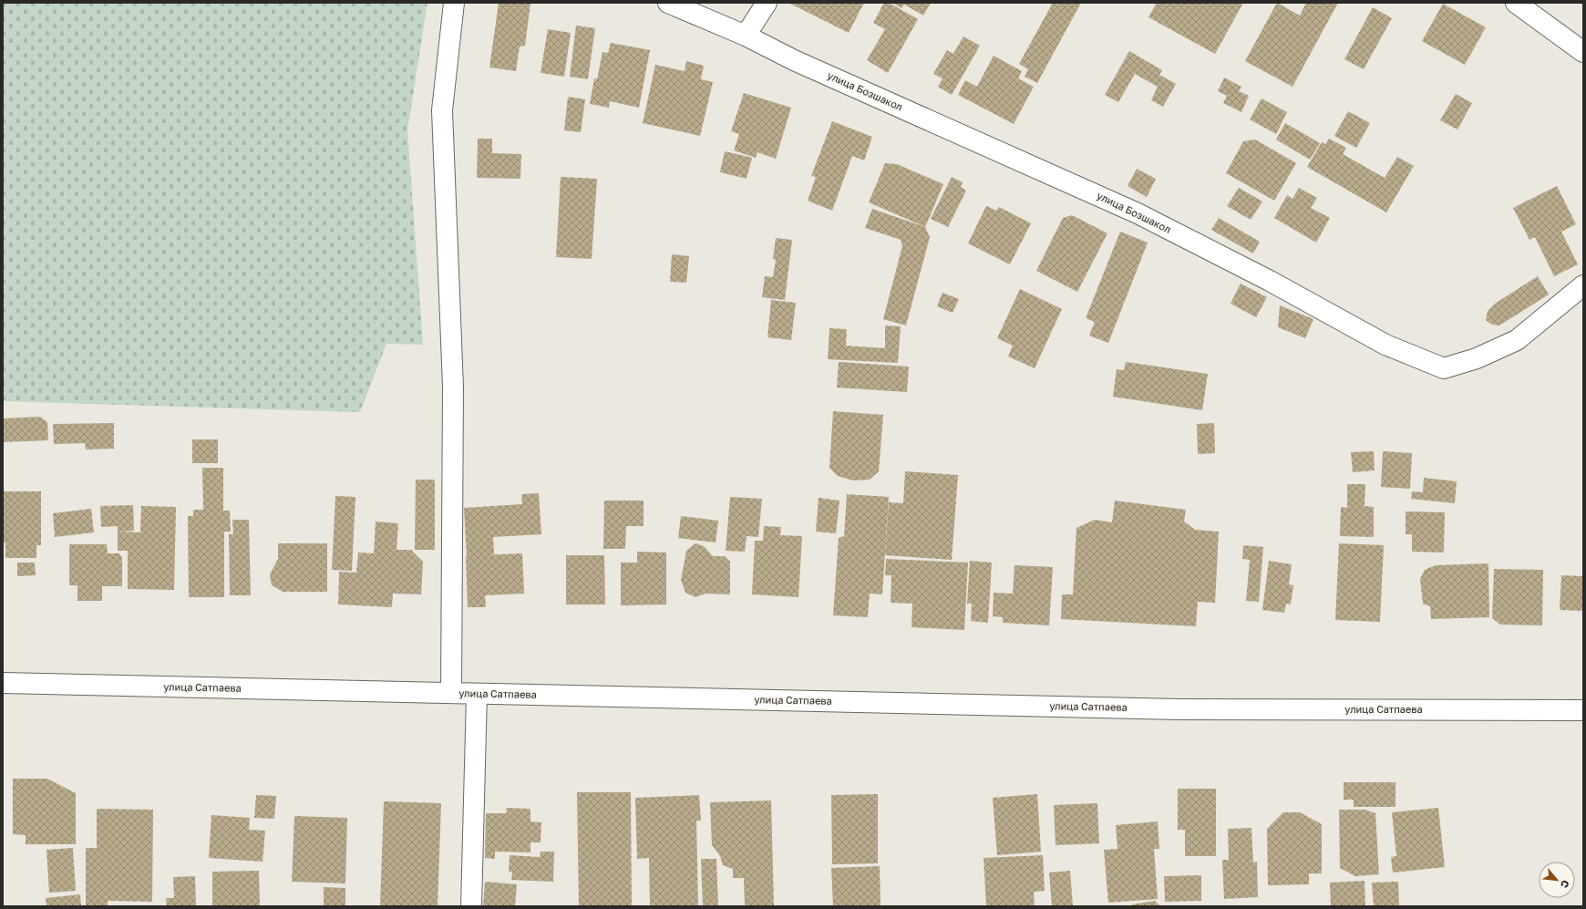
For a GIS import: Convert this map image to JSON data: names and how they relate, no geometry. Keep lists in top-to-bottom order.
{
  "streets": {
    "street": ["улица Бозшакол", "улица Сатпаева"]
  },
  "north": "bottom right"
}
